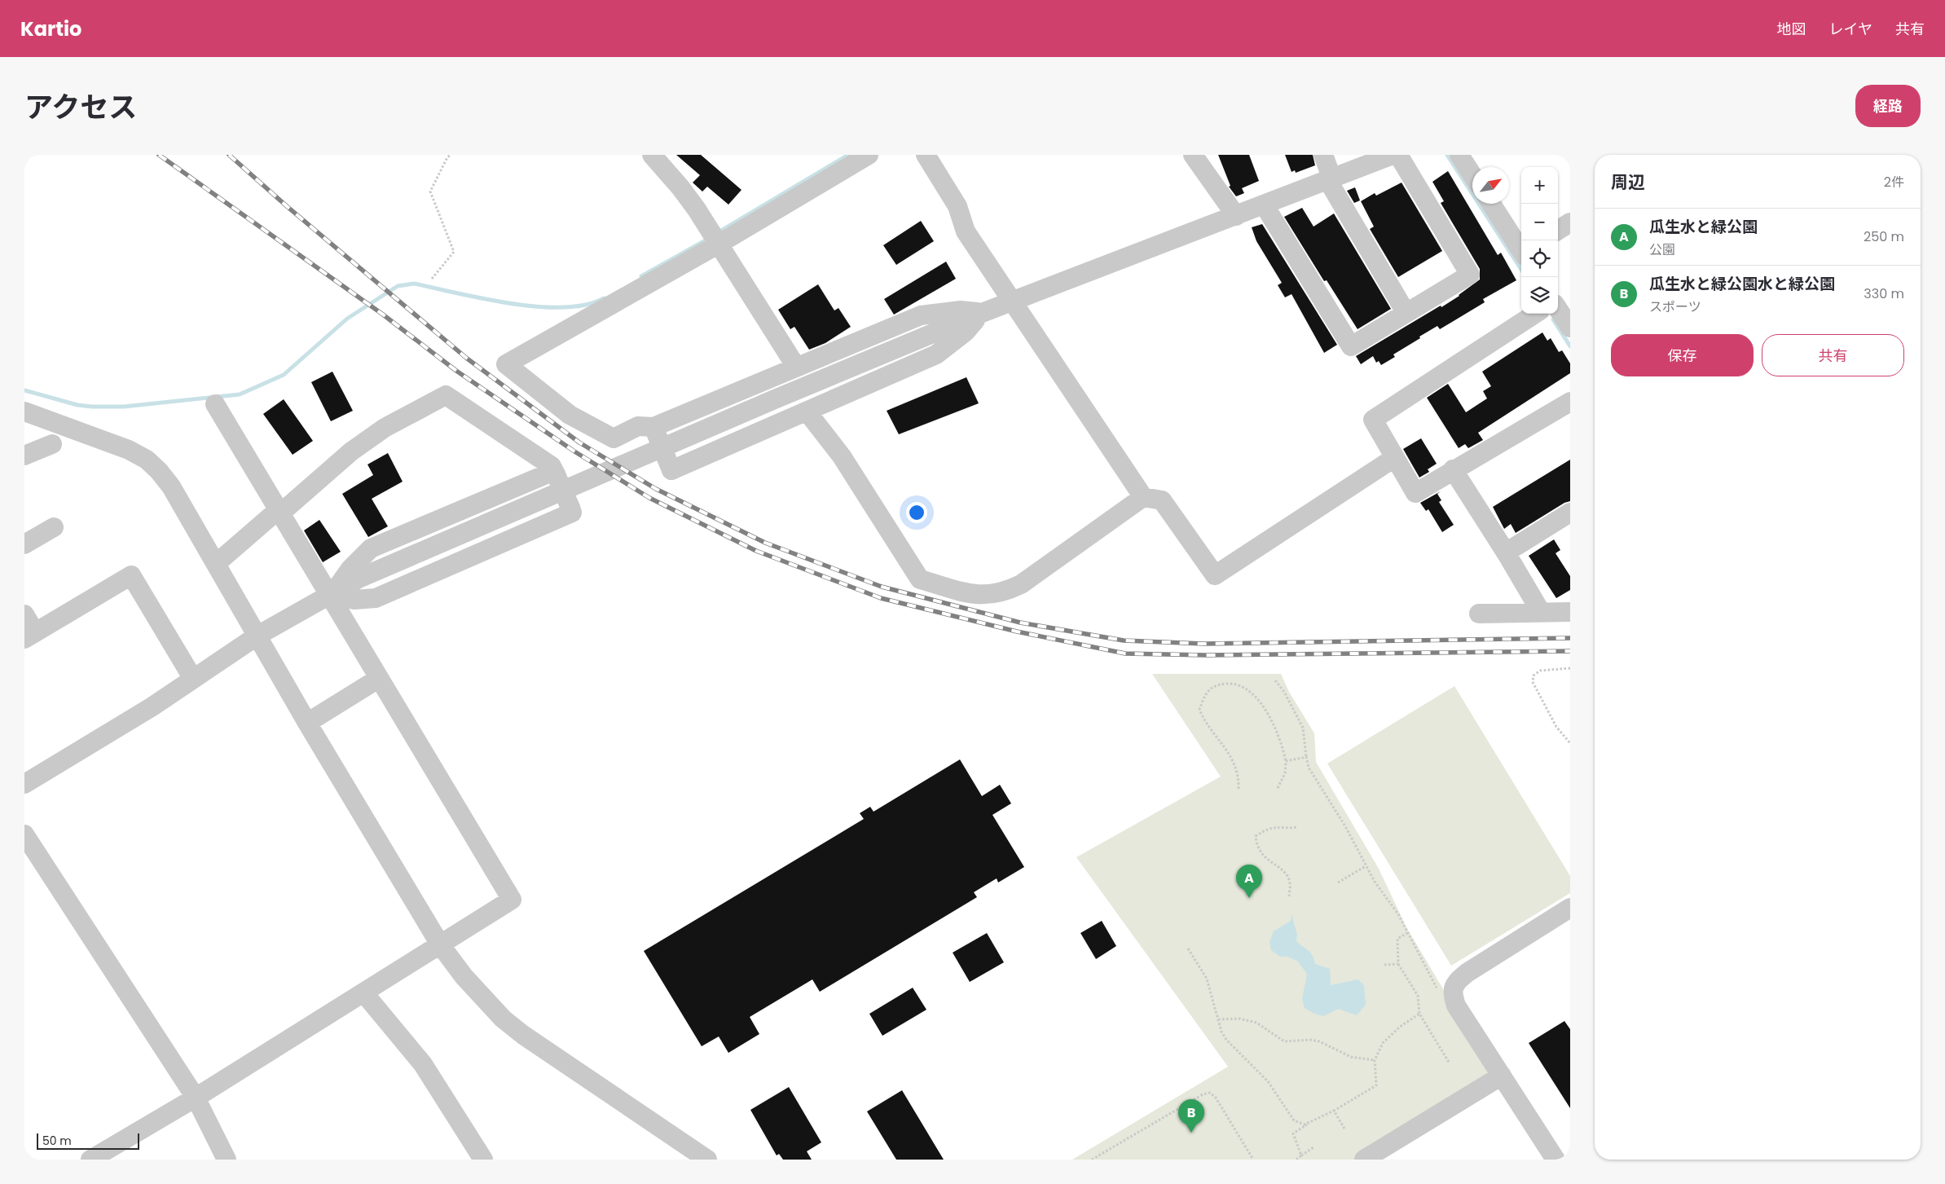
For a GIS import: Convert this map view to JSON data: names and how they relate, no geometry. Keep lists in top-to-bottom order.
{
  "scale_bar": "50 m",
  "north": "top right",
  "page": {
    "header": "Kartio",
    "nav": ["地図", "レイヤ", "共有"],
    "title": "アクセス",
    "buttons": [
      "経路",
      ["保存", "共有"]
    ],
    "heading": ["周辺", "2件"],
    "map_buttons": ["+", "−"],
    "list": [
      {
        "mark": "A",
        "name": "瓜生水と緑公園",
        "note": "公園",
        "value": "250 m"
      },
      {
        "mark": "B",
        "name": "瓜生水と緑公園水と緑公園",
        "note": "スポーツ",
        "value": "330 m"
      }
    ],
    "pins": ["A", "B"],
    "scale": "50 m"
  }
}
